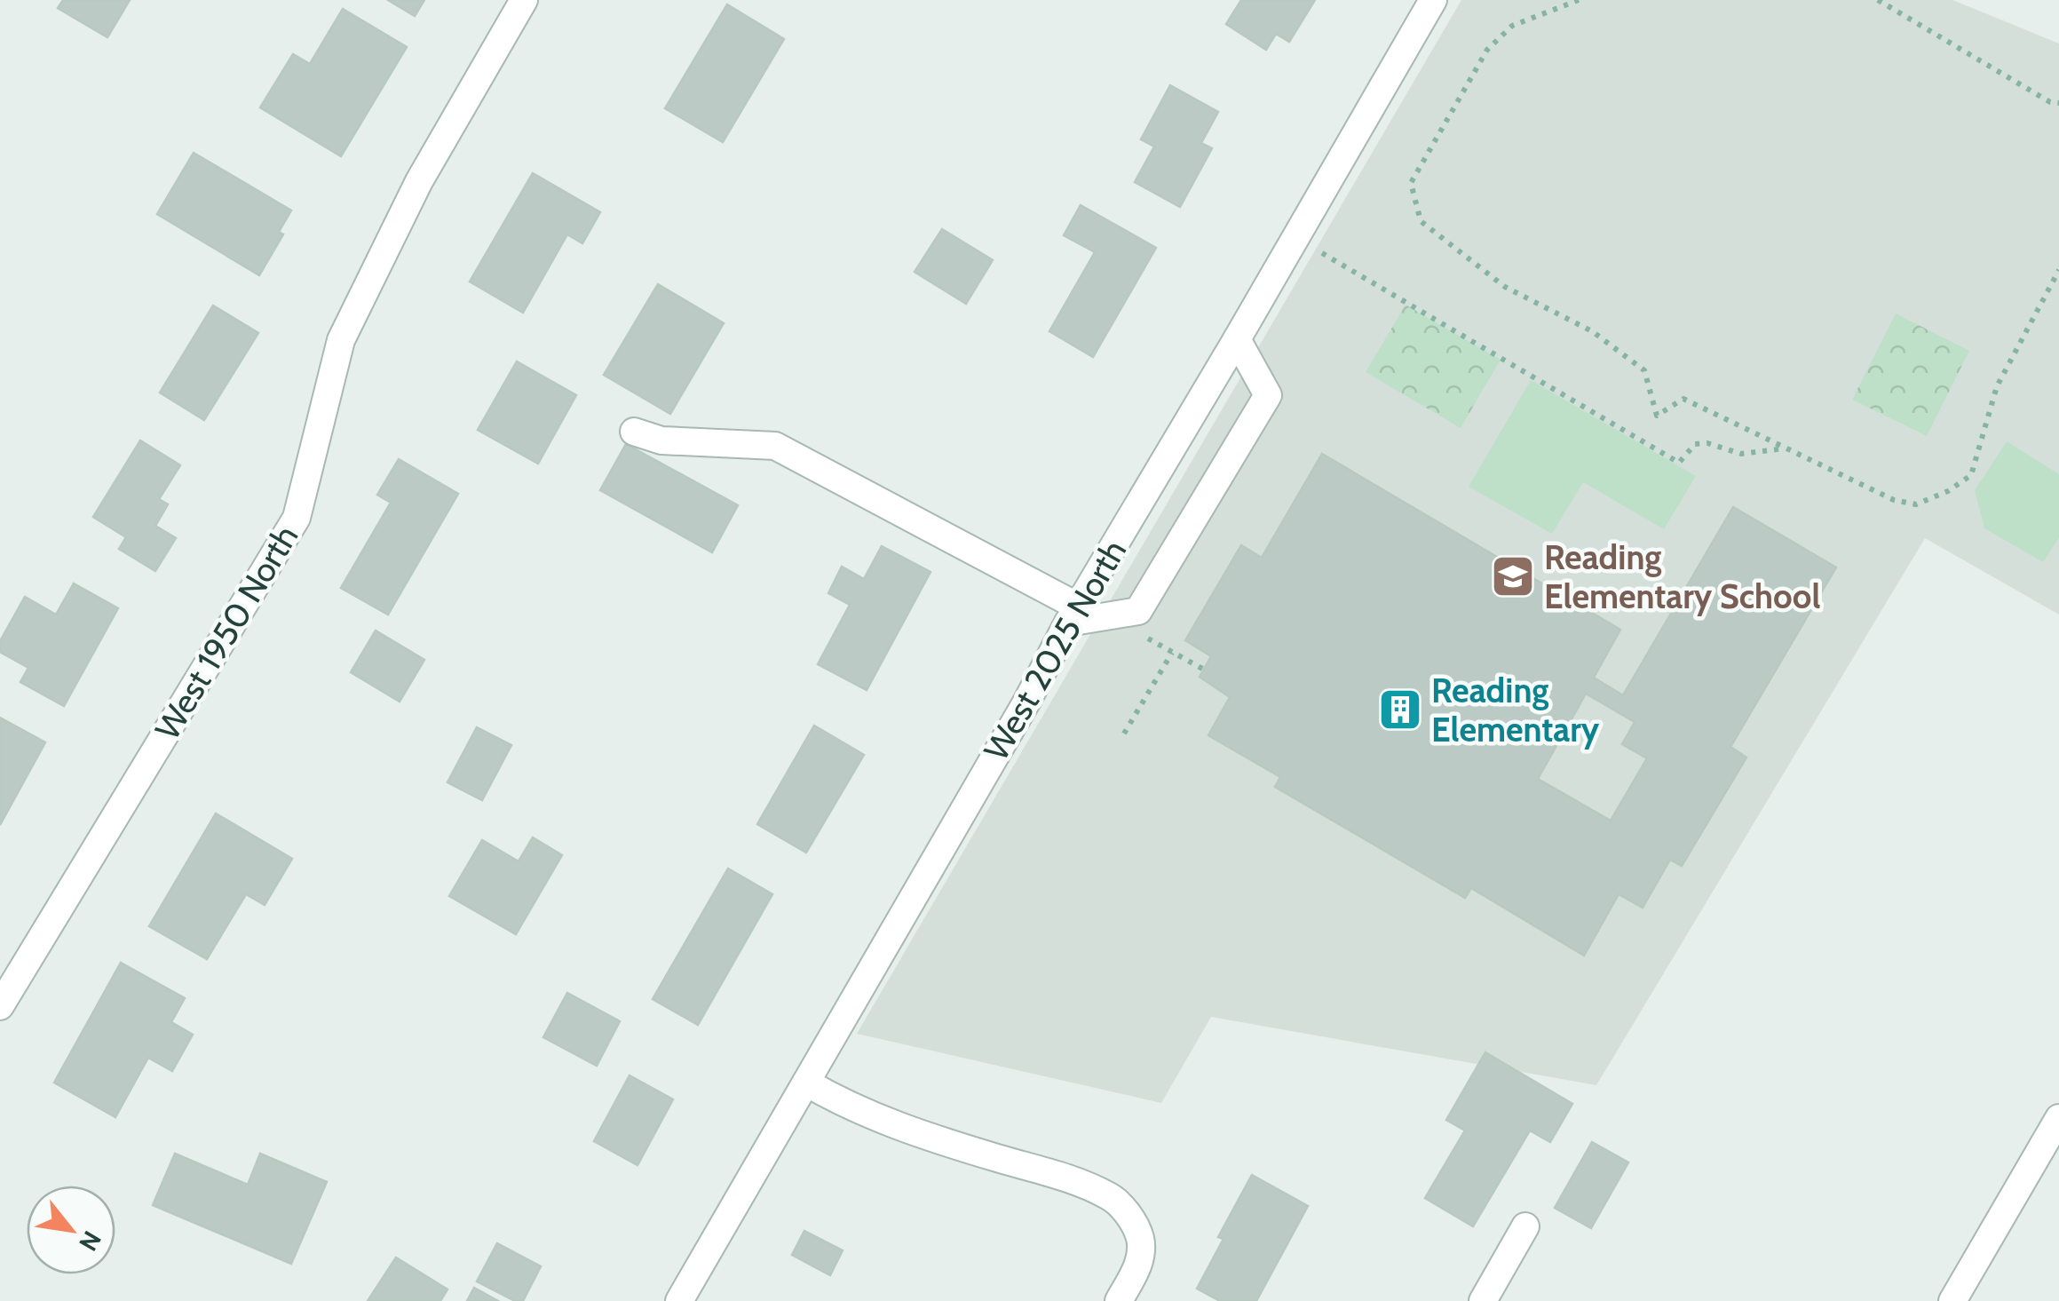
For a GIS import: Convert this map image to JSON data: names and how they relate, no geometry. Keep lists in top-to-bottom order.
{
  "streets": {
    "street": ["West 1950 North", "West 2025 North"]
  },
  "places": {
    "school or university": ["Reading Elementary School"],
    "building": ["Reading Elementary"]
  },
  "north": "bottom right"
}
